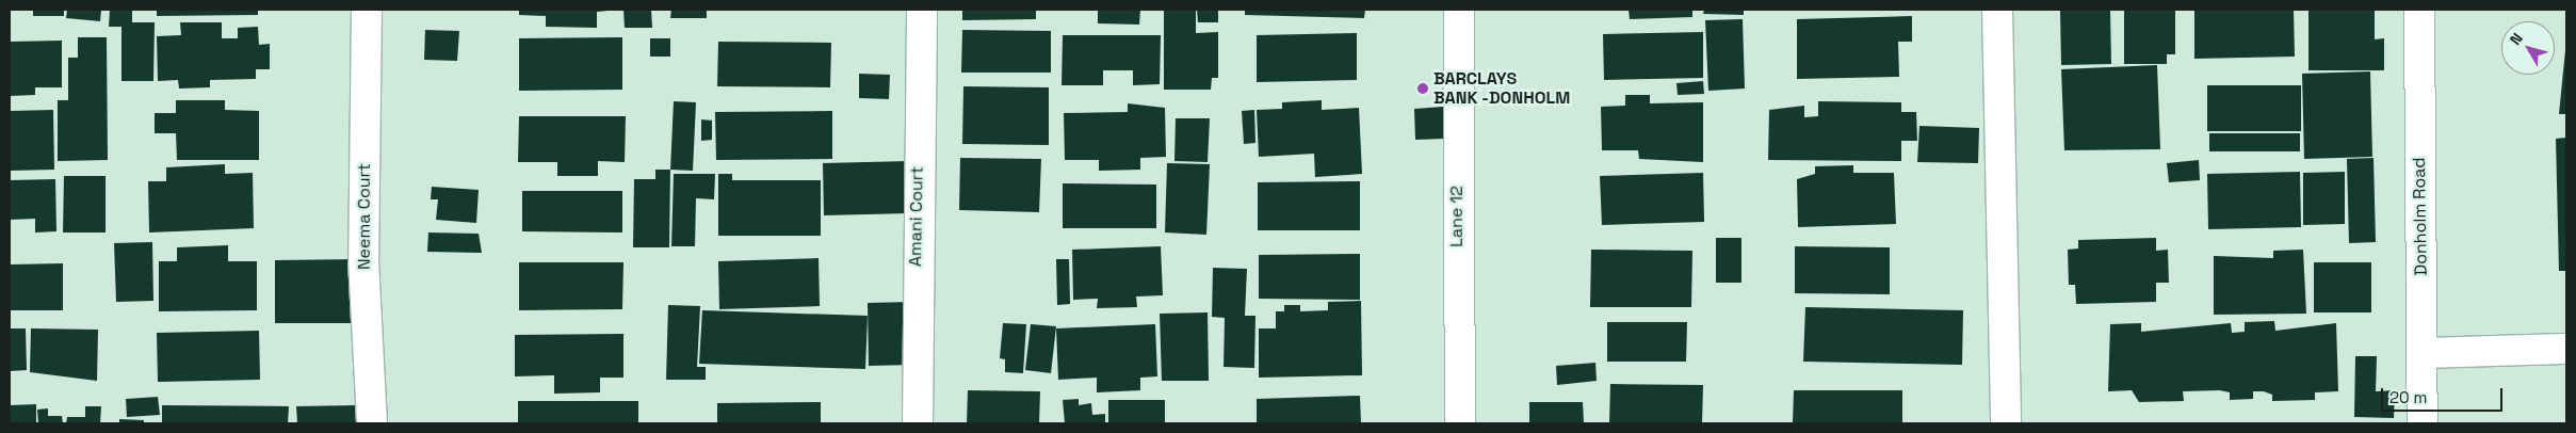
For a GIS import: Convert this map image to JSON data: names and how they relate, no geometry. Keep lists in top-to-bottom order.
{
  "streets": {
    "street": [
      "Neema Court",
      "Amani Court",
      "Lane 12",
      "Donholm Road"
    ]
  },
  "places": ["BARCLAYS BANK -DONHOLM"],
  "scale_bar": "20 m",
  "north": "top left"
}
